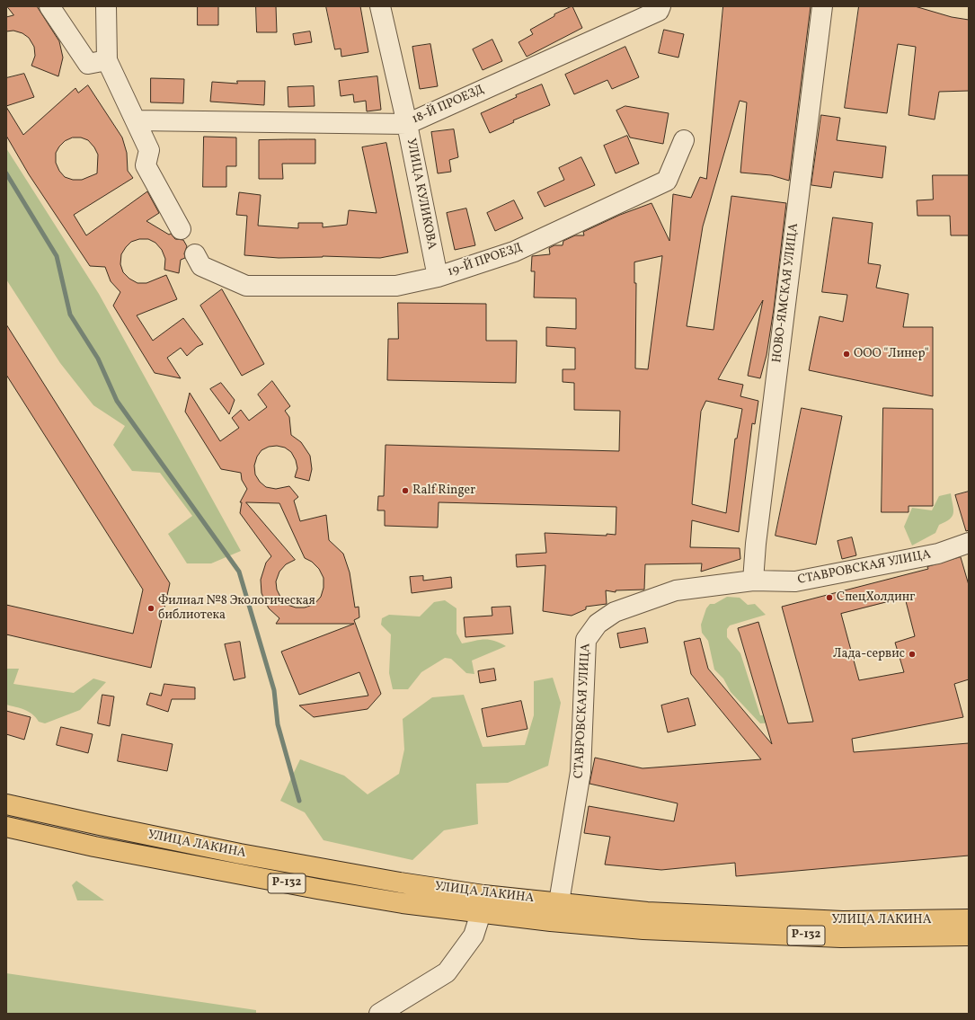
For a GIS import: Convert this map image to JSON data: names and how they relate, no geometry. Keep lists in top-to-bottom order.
{
  "streets": {
    "highway": ["УЛИЦА ЛАКИНА", "Р-132"],
    "street": [
      "18-Й ПРОЕЗД",
      "УЛИЦА КУЛИКОВА",
      "19-Й ПРОЕЗД",
      "НОВО-ЯМСКАЯ УЛИЦА",
      "СТАВРОВСКАЯ УЛИЦА"
    ]
  },
  "crossings": [
    ["18-Й ПРОЕЗД", "УЛИЦА КУЛИКОВА"],
    ["УЛИЦА КУЛИКОВА", "19-Й ПРОЕЗД"],
    ["НОВО-ЯМСКАЯ УЛИЦА", "СТАВРОВСКАЯ УЛИЦА"],
    ["СТАВРОВСКАЯ УЛИЦА", "УЛИЦА ЛАКИНА"]
  ],
  "places": [
    "ООО \"Линер\"",
    "Ralf Ringer",
    "СпецХолдинг",
    "Филиал №8 Экологическая библиотека",
    "Лада-сервис"
  ]
}
